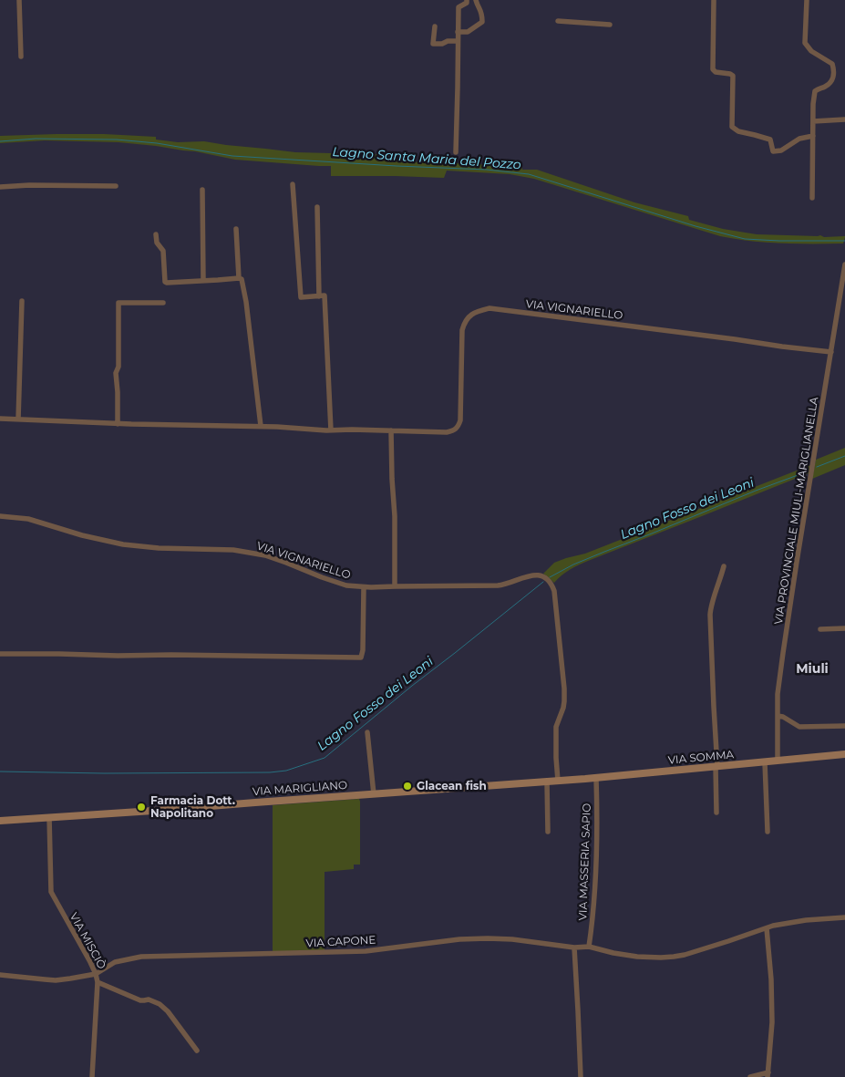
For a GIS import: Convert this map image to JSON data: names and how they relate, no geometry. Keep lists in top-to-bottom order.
{
  "streets": {
    "street": [
      "VIA VIGNARIELLO",
      "VIA PROVINCIALE MIULI-MARIGLIANELLA",
      "VIA SOMMA",
      "VIA MARIGLIANO",
      "VIA MASSERIA SAPIO",
      "VIA MISCIÒ",
      "VIA CAPONE"
    ]
  },
  "crossings": [
    ["VIA VIGNARIELLO", "VIA PROVINCIALE MIULI-MARIGLIANELLA"],
    ["VIA VIGNARIELLO", "VIA SOMMA"],
    ["VIA VIGNARIELLO", "VIA MARIGLIANO"],
    ["VIA PROVINCIALE MIULI-MARIGLIANELLA", "VIA SOMMA"],
    ["VIA SOMMA", "VIA MARIGLIANO"],
    ["VIA SOMMA", "VIA MASSERIA SAPIO"],
    ["VIA MARIGLIANO", "VIA MISCIÒ"],
    ["VIA MASSERIA SAPIO", "VIA CAPONE"],
    ["VIA MISCIÒ", "VIA CAPONE"]
  ],
  "districts": ["Miuli"],
  "water": ["Lagno Santa Maria del Pozzo", "Lagno Fosso dei Leoni"],
  "places": ["Glacean fish", "Farmacia Dott. Napolitano"]
}
